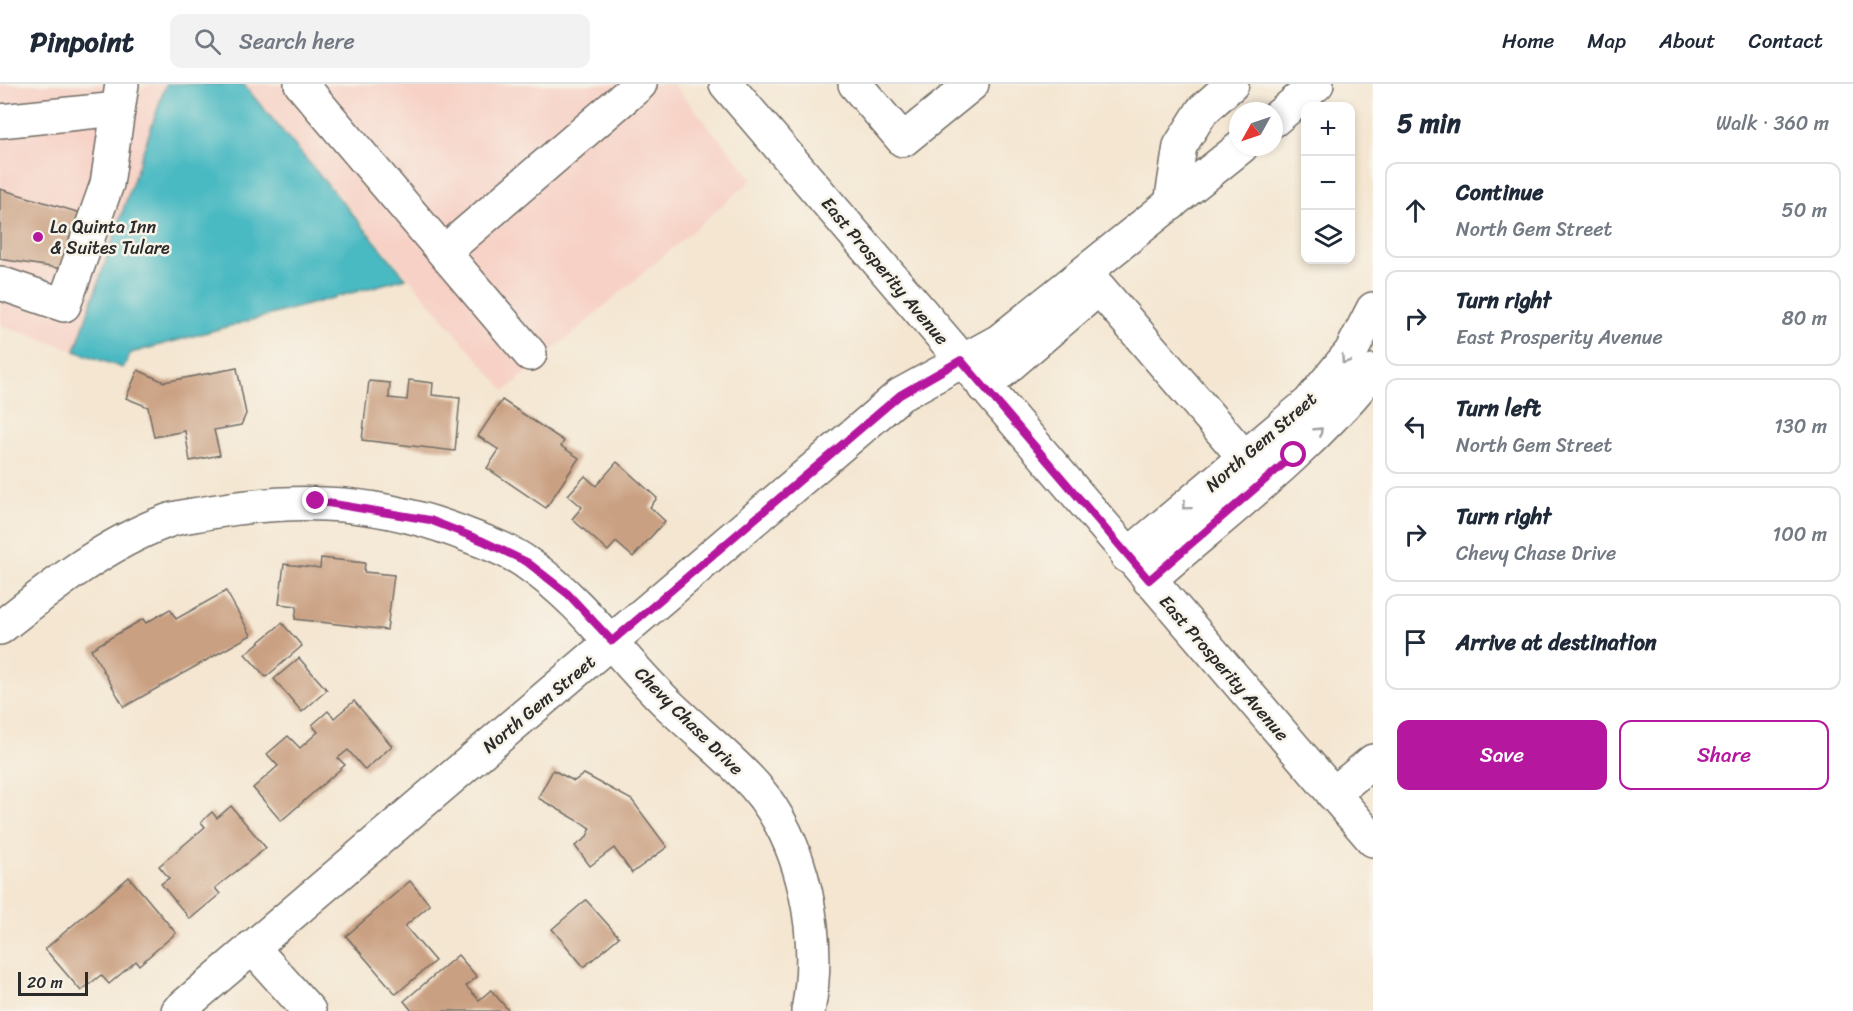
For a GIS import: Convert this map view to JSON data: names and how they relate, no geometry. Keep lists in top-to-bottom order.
{
  "streets": {
    "street": ["East Prosperity Avenue", "North Gem Street", "Chevy Chase Drive"]
  },
  "crossings": [
    ["East Prosperity Avenue", "North Gem Street"],
    ["North Gem Street", "Chevy Chase Drive"]
  ],
  "places": ["La Quinta Inn & Suites Tulare"],
  "scale_bar": "20 m",
  "north": "bottom left",
  "page": {
    "header": "Pinpoint",
    "search": "Search here",
    "nav": [
      "Home",
      "Map",
      "About",
      "Contact"
    ],
    "heading": ["5 min", "Walk · 360 m"],
    "map_buttons": ["+", "−"],
    "list": [
      ["Continue", "North Gem Street", "50 m"],
      ["Turn right", "East Prosperity Avenue", "80 m"],
      ["Turn left", "North Gem Street", "130 m"],
      ["Turn right", "Chevy Chase Drive", "100 m"],
      "Arrive at destination"
    ],
    "buttons": ["Save", "Share"],
    "scale": "20 m"
  }
}
